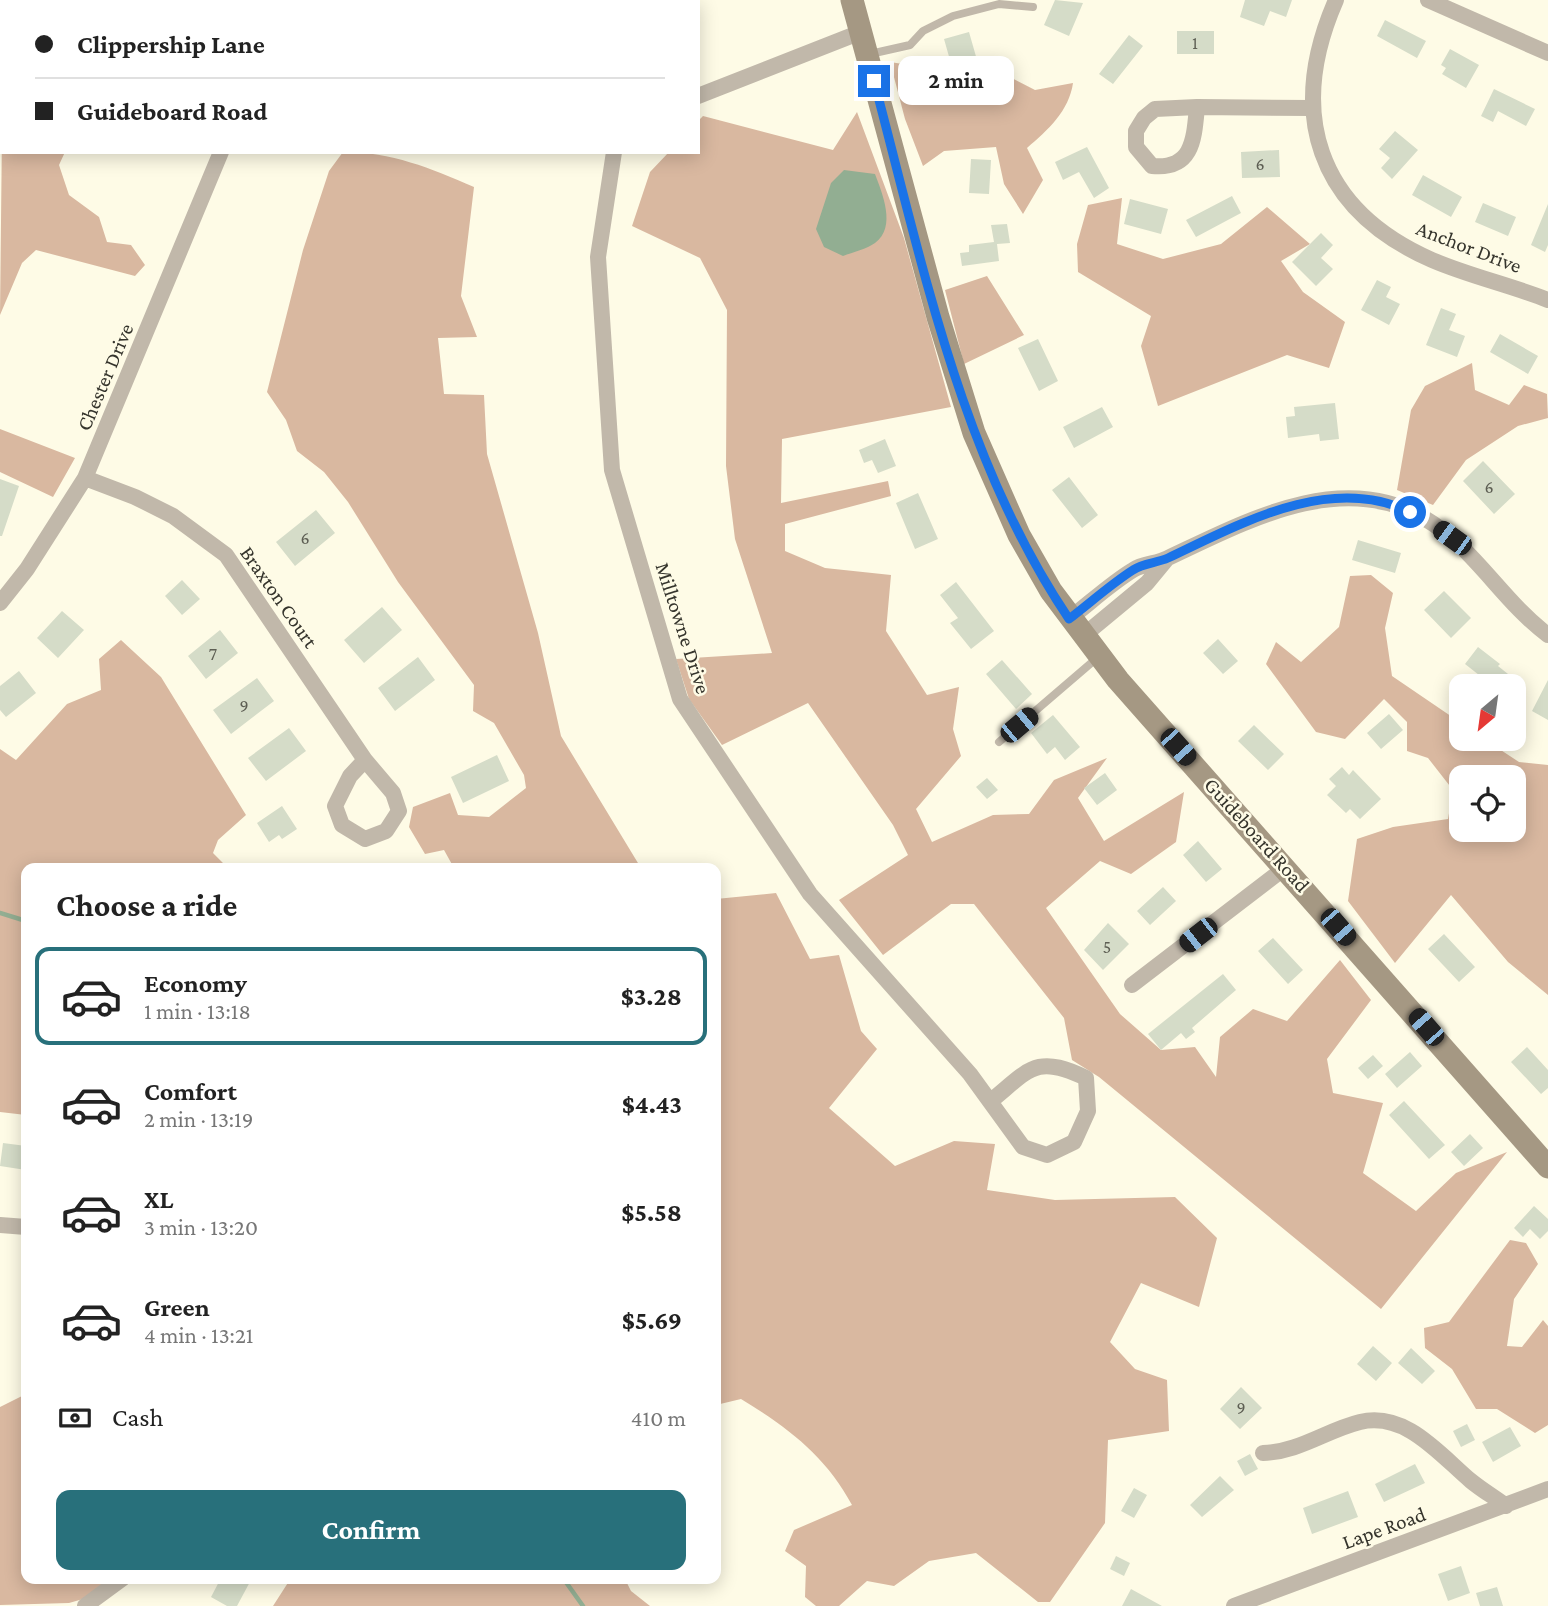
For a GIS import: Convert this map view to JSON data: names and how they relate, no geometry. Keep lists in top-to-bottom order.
{
  "streets": {
    "street": [
      "Anchor Drive",
      "Chester Drive",
      "Braxton Court",
      "Milltowne Drive",
      "Guideboard Road",
      "Lape Road"
    ]
  },
  "crossings": [
    ["Chester Drive", "Braxton Court"]
  ],
  "house_numbers": [
    "1",
    "6",
    "6",
    "6",
    "7",
    "9",
    "5",
    "9"
  ],
  "north": "bottom left",
  "page": {
    "banner": ["Clippership Lane", "Guideboard Road"],
    "bubble": "2 min",
    "heading": "Choose a ride",
    "list": [
      {
        "name": "Economy",
        "note": "1 min · 13:18",
        "value": "$3.28"
      },
      {
        "name": "Comfort",
        "note": "2 min · 13:19",
        "value": "$4.43"
      },
      {
        "name": "XL",
        "note": "3 min · 13:20",
        "value": "$5.58"
      },
      {
        "name": "Green",
        "note": "4 min · 13:21",
        "value": "$5.69"
      }
    ],
    "pay": ["Cash", "410 m"],
    "buttons": "Confirm"
  }
}
